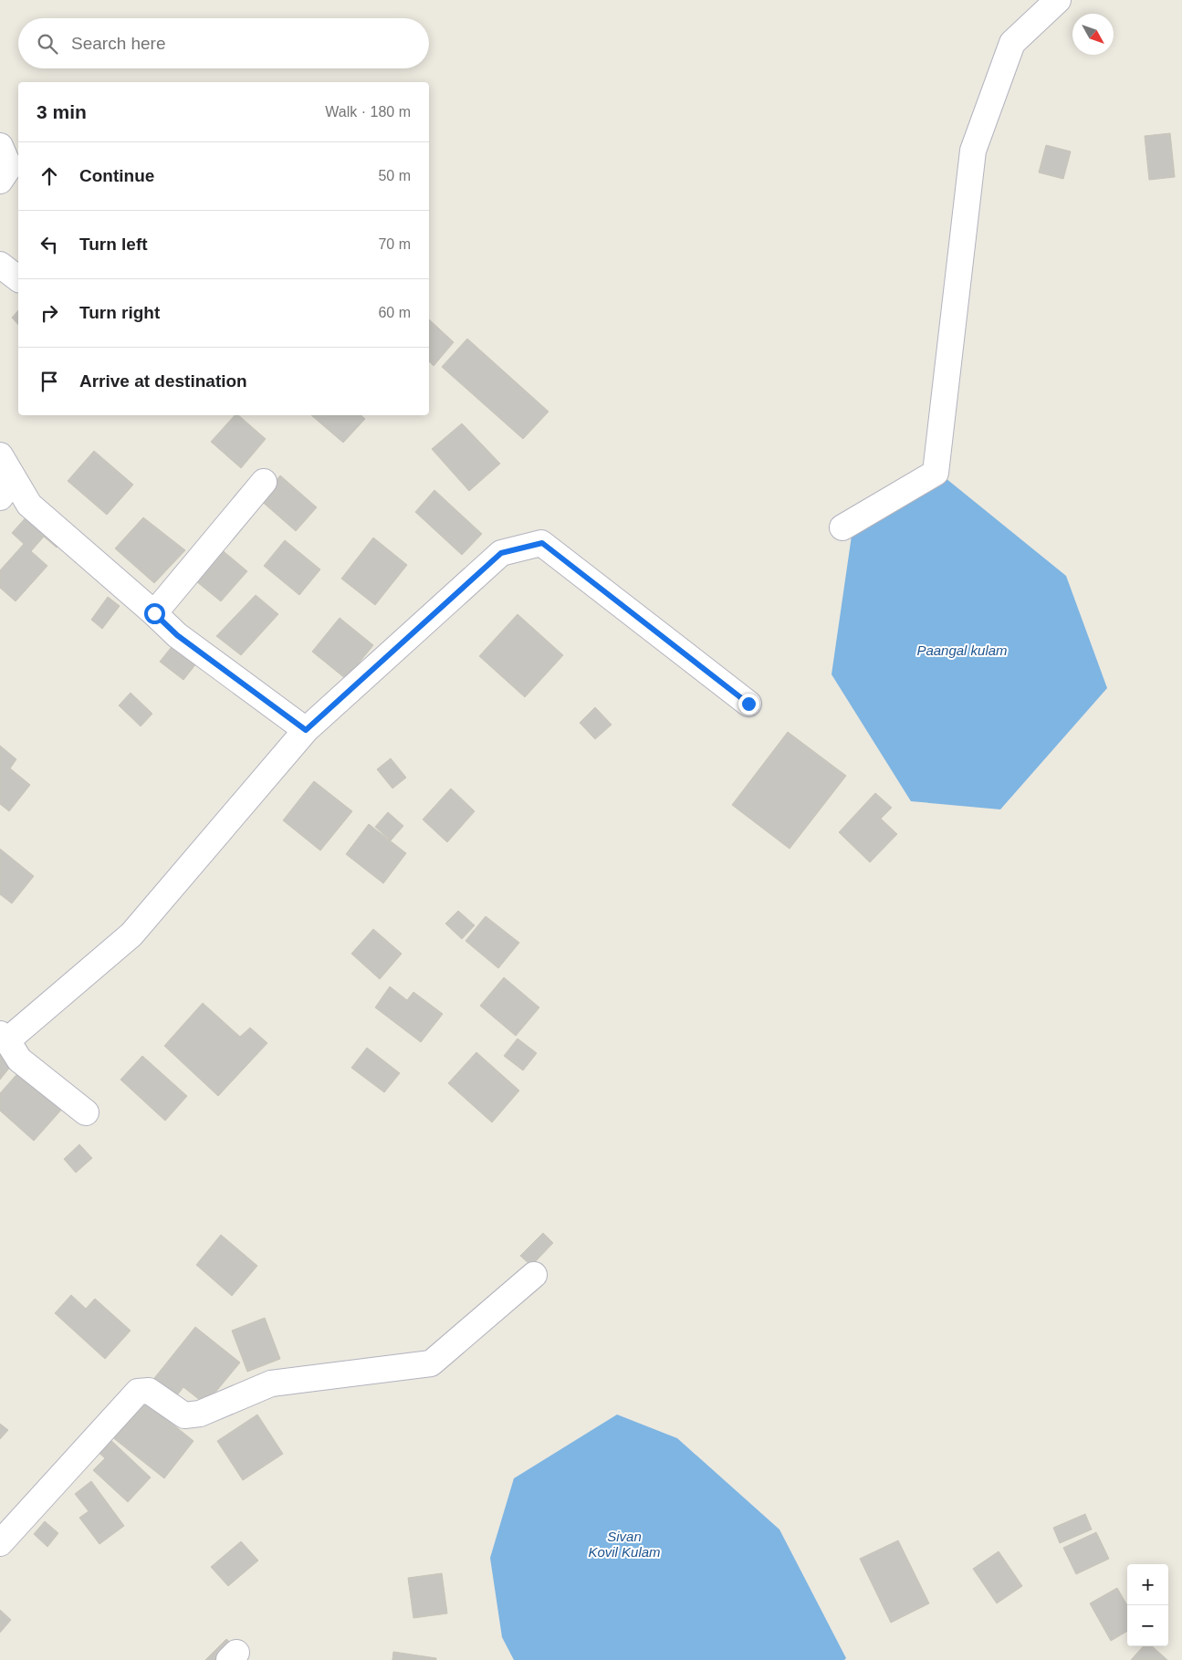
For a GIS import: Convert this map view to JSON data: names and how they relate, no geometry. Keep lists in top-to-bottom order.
{
  "water": ["Paangal kulam", "Sivan Kovil Kulam"],
  "north": "bottom right",
  "page": {
    "search": "Search here",
    "heading": ["3 min", "Walk · 180 m"],
    "list": [
      ["Continue", "50 m"],
      ["Turn left", "70 m"],
      ["Turn right", "60 m"],
      "Arrive at destination"
    ],
    "map_buttons": ["+", "−"]
  }
}
